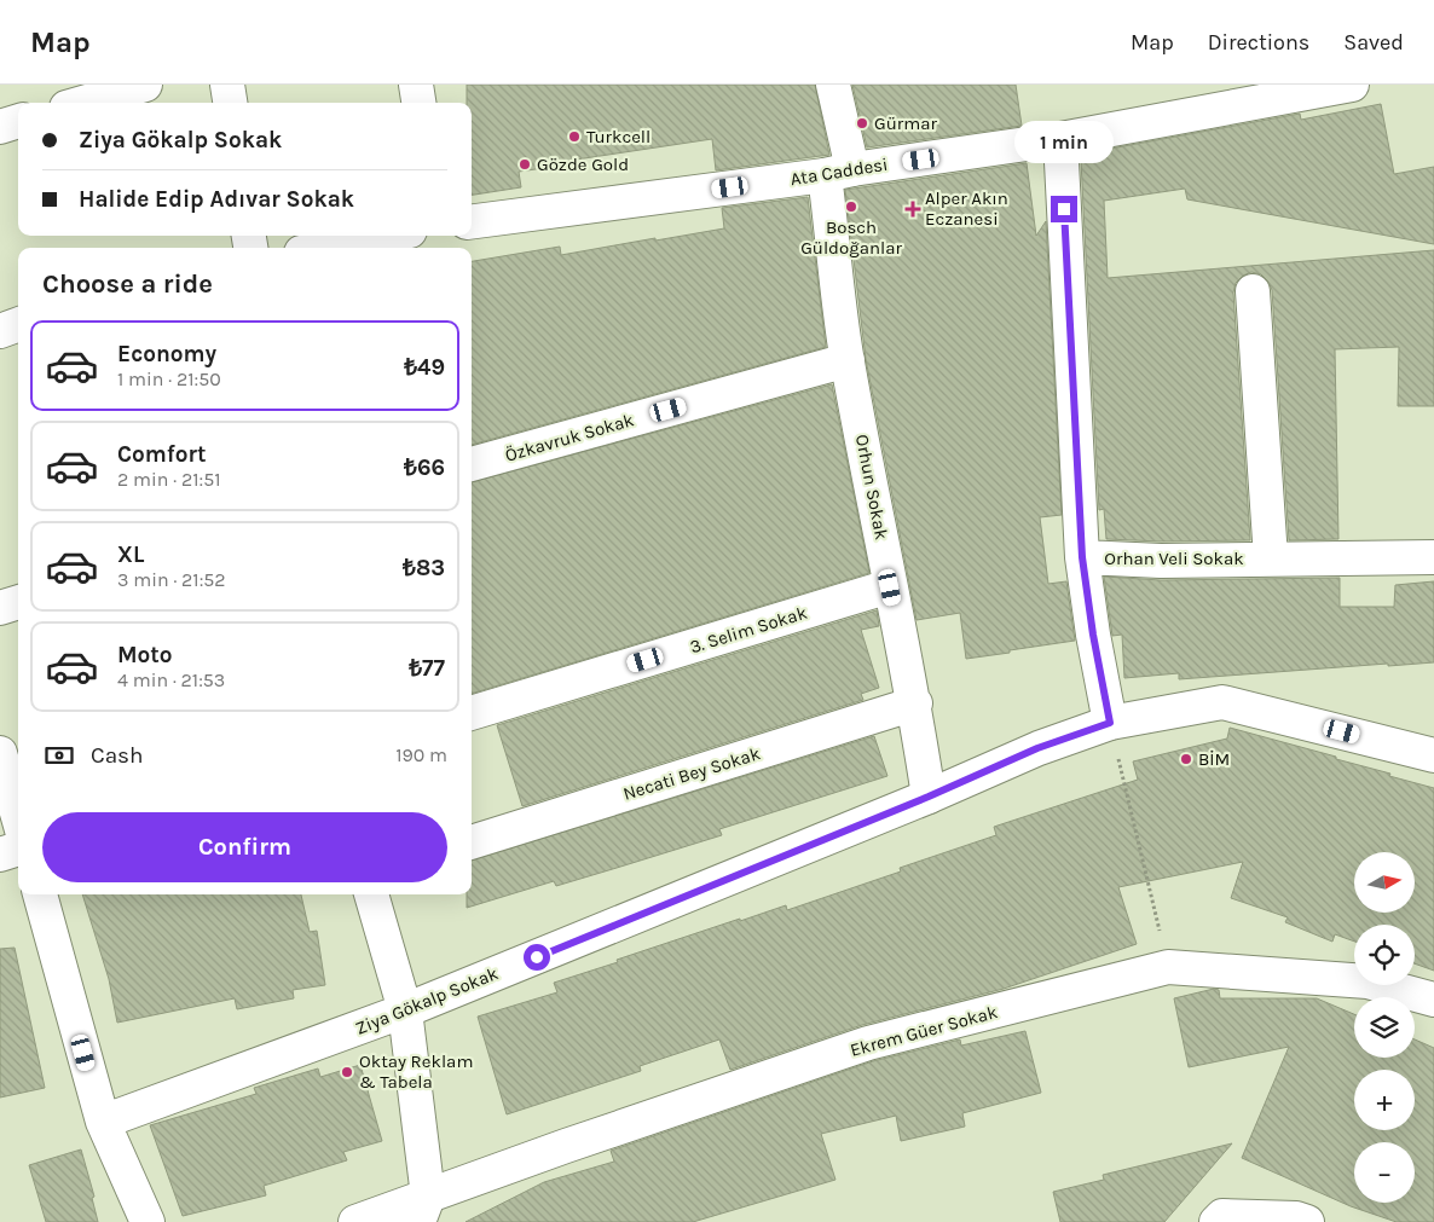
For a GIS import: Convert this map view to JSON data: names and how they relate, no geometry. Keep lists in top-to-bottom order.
{
  "streets": {
    "street": [
      "Ata Caddesi",
      "Özkavruk Sokak",
      "Orhun Sokak",
      "Orhan Veli Sokak",
      "3. Selim Sokak",
      "Necati Bey Sokak",
      "Ziya Gökalp Sokak",
      "Ekrem Güer Sokak"
    ]
  },
  "crossings": [
    ["Ata Caddesi", "Orhun Sokak"],
    ["Özkavruk Sokak", "Orhun Sokak"],
    ["Orhun Sokak", "3. Selim Sokak"],
    ["Orhun Sokak", "Necati Bey Sokak"],
    ["Orhun Sokak", "Ziya Gökalp Sokak"],
    ["Orhan Veli Sokak", "Ziya Gökalp Sokak"]
  ],
  "places": {
    "other": [
      "Gürmar",
      "Turkcell",
      "Gözde Gold",
      "Bosch Güldoğanlar",
      "BİM",
      "Oktay Reklam & Tabela"
    ],
    "health": ["Alper Akın Eczanesi"]
  },
  "north": "right",
  "page": {
    "header": "Map",
    "nav": ["Map", "Directions", "Saved"],
    "banner": ["Ziya Gökalp Sokak", "Halide Edip Adıvar Sokak"],
    "bubble": "1 min",
    "heading": "Choose a ride",
    "list": [
      {
        "name": "Economy",
        "note": "1 min · 21:50",
        "value": "₺49"
      },
      {
        "name": "Comfort",
        "note": "2 min · 21:51",
        "value": "₺66"
      },
      {
        "name": "XL",
        "note": "3 min · 21:52",
        "value": "₺83"
      },
      {
        "name": "Moto",
        "note": "4 min · 21:53",
        "value": "₺77"
      }
    ],
    "pay": ["Cash", "190 m"],
    "buttons": "Confirm",
    "map_buttons": ["+", "−"]
  }
}
